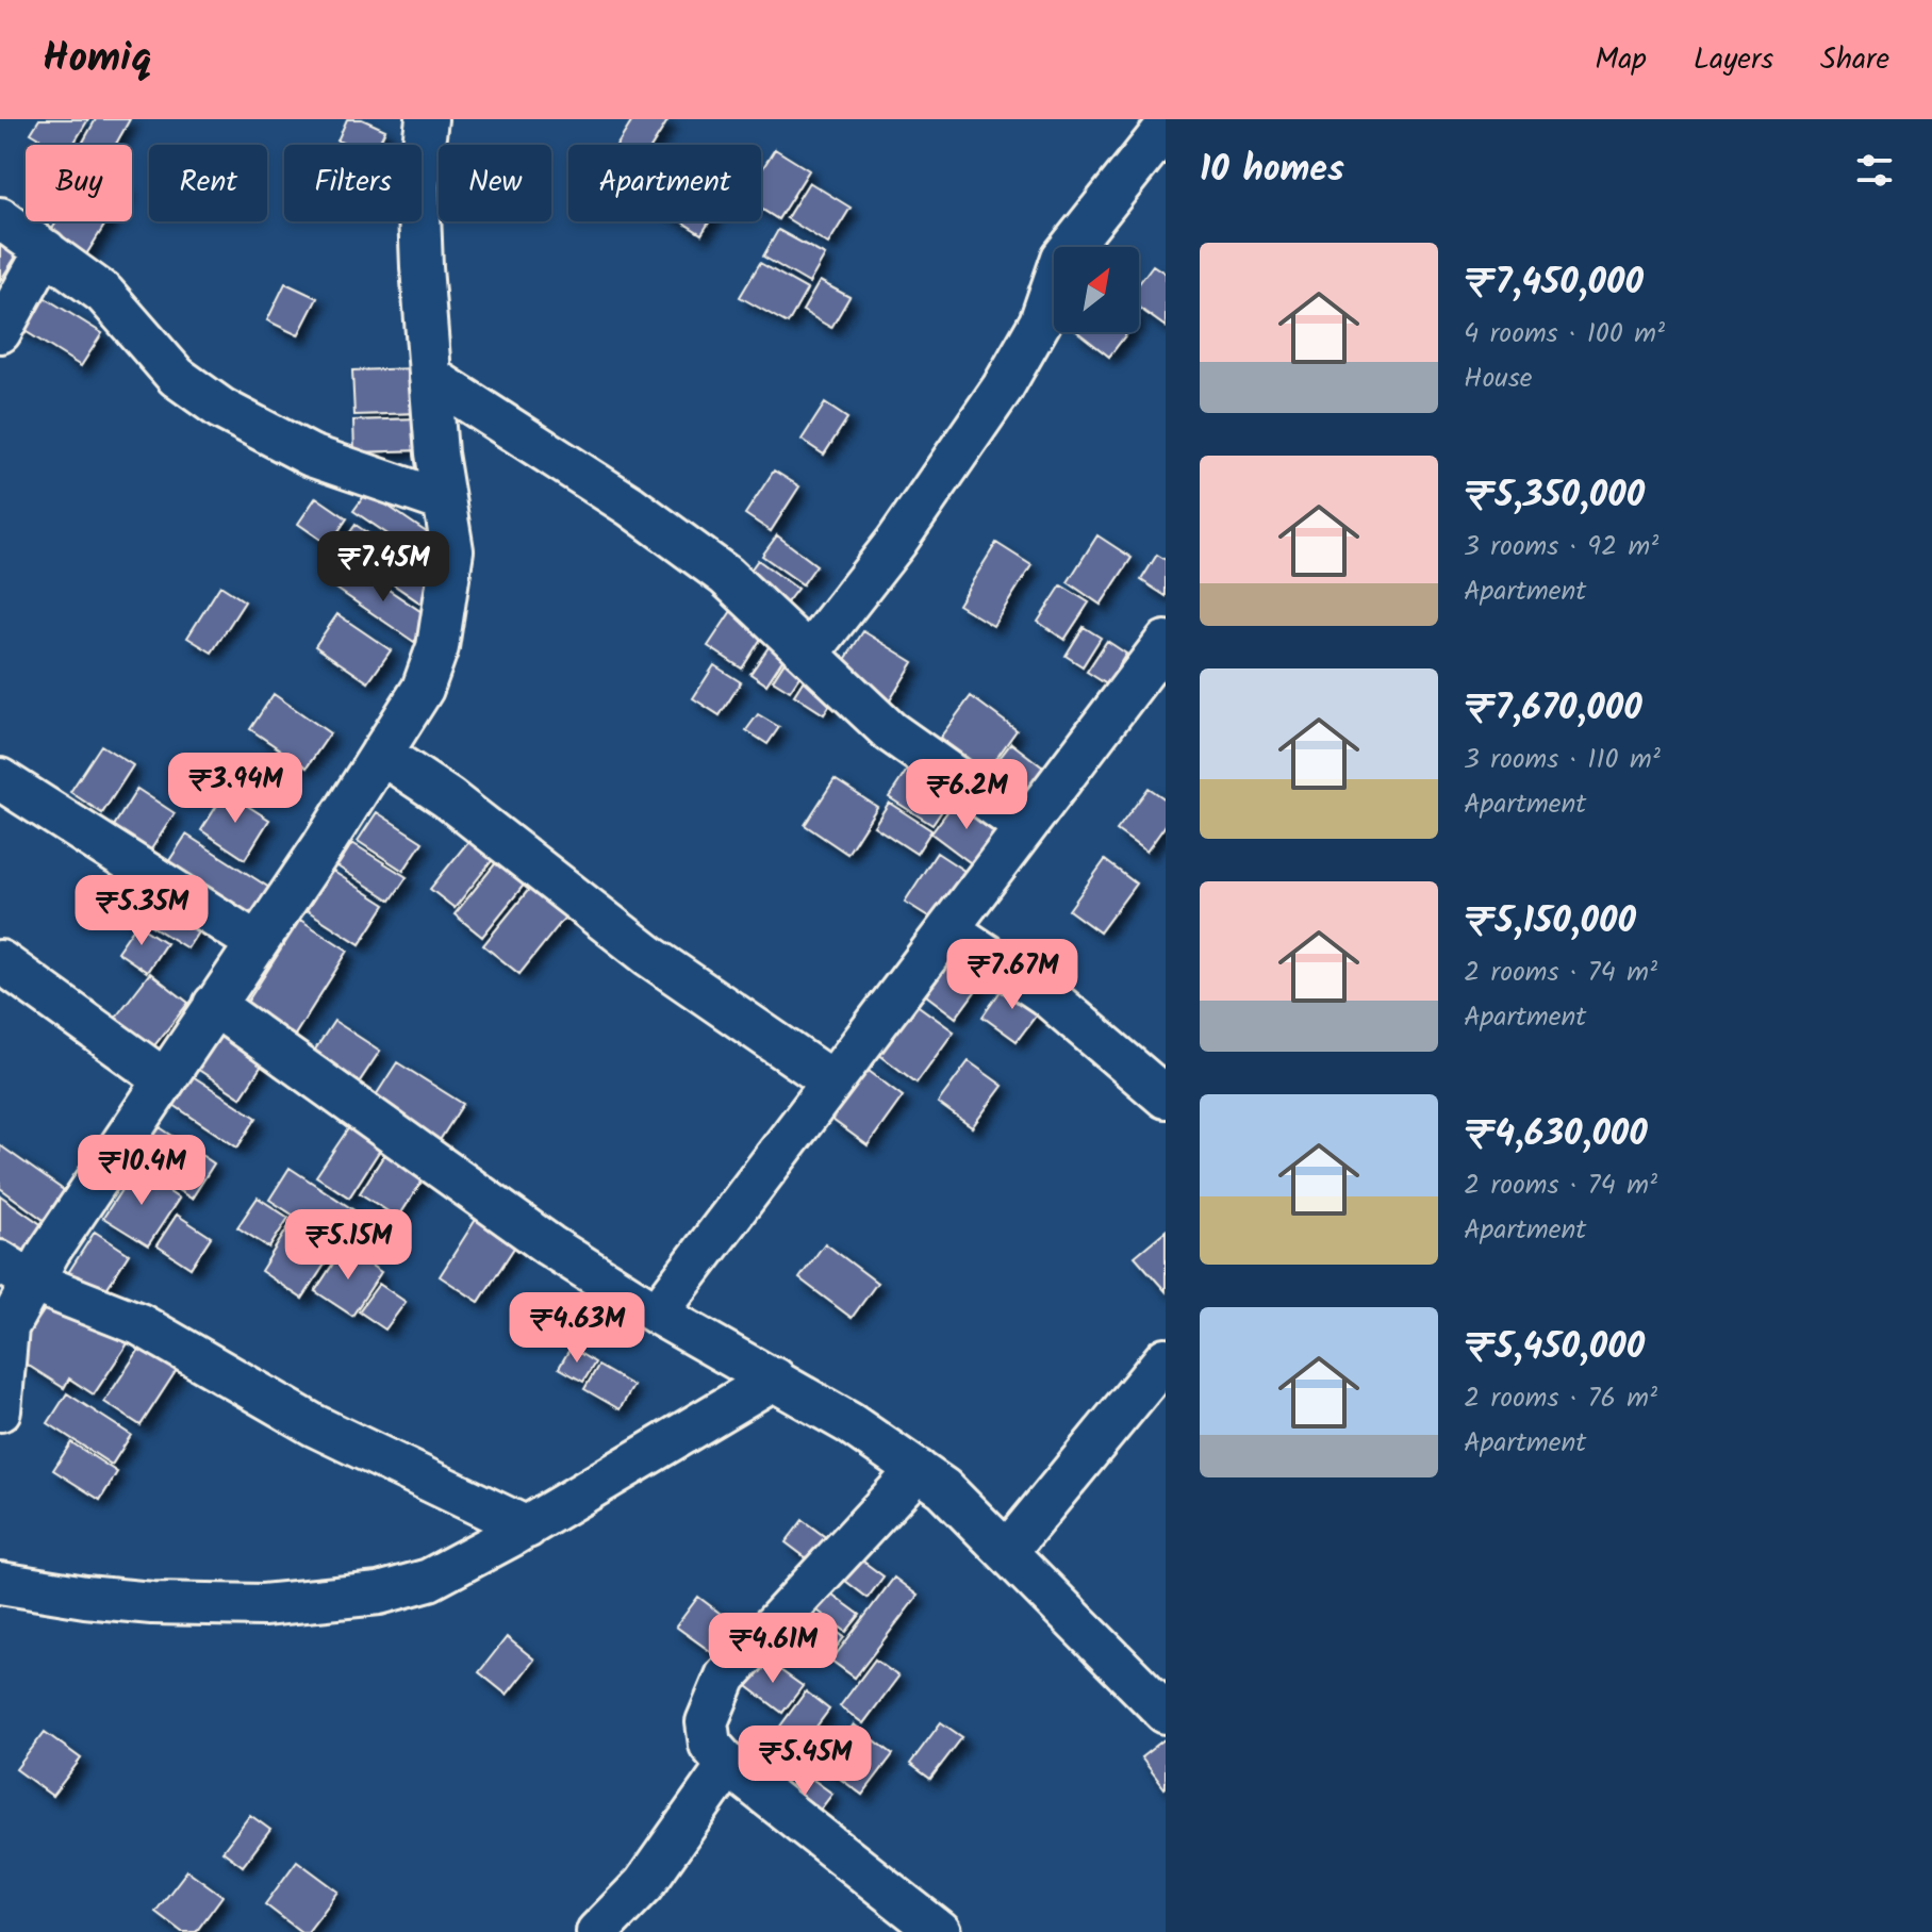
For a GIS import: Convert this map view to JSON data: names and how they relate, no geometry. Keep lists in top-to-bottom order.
{
  "north": "top right",
  "page": {
    "header": "Homiq",
    "nav": ["Map", "Layers", "Share"],
    "heading": "10 homes",
    "chip": [
      "Buy",
      "Rent",
      "Filters",
      "New",
      "Apartment"
    ],
    "list": [
      {
        "name": "₹7,450,000",
        "note": "4 rooms · 100 m² · House"
      },
      {
        "name": "₹5,350,000",
        "note": "3 rooms · 92 m² · Apartment"
      },
      {
        "name": "₹7,670,000",
        "note": "3 rooms · 110 m² · Apartment"
      },
      {
        "name": "₹5,150,000",
        "note": "2 rooms · 74 m² · Apartment"
      },
      {
        "name": "₹4,630,000",
        "note": "2 rooms · 74 m² · Apartment"
      },
      {
        "name": "₹5,450,000",
        "note": "2 rooms · 76 m² · Apartment"
      }
    ],
    "price": [
      "₹7.45M",
      "₹3.94M",
      "₹6.2M",
      "₹5.35M",
      "₹7.67M",
      "₹10.4M",
      "₹5.15M",
      "₹4.63M",
      "₹4.61M",
      "₹5.45M"
    ]
  }
}
